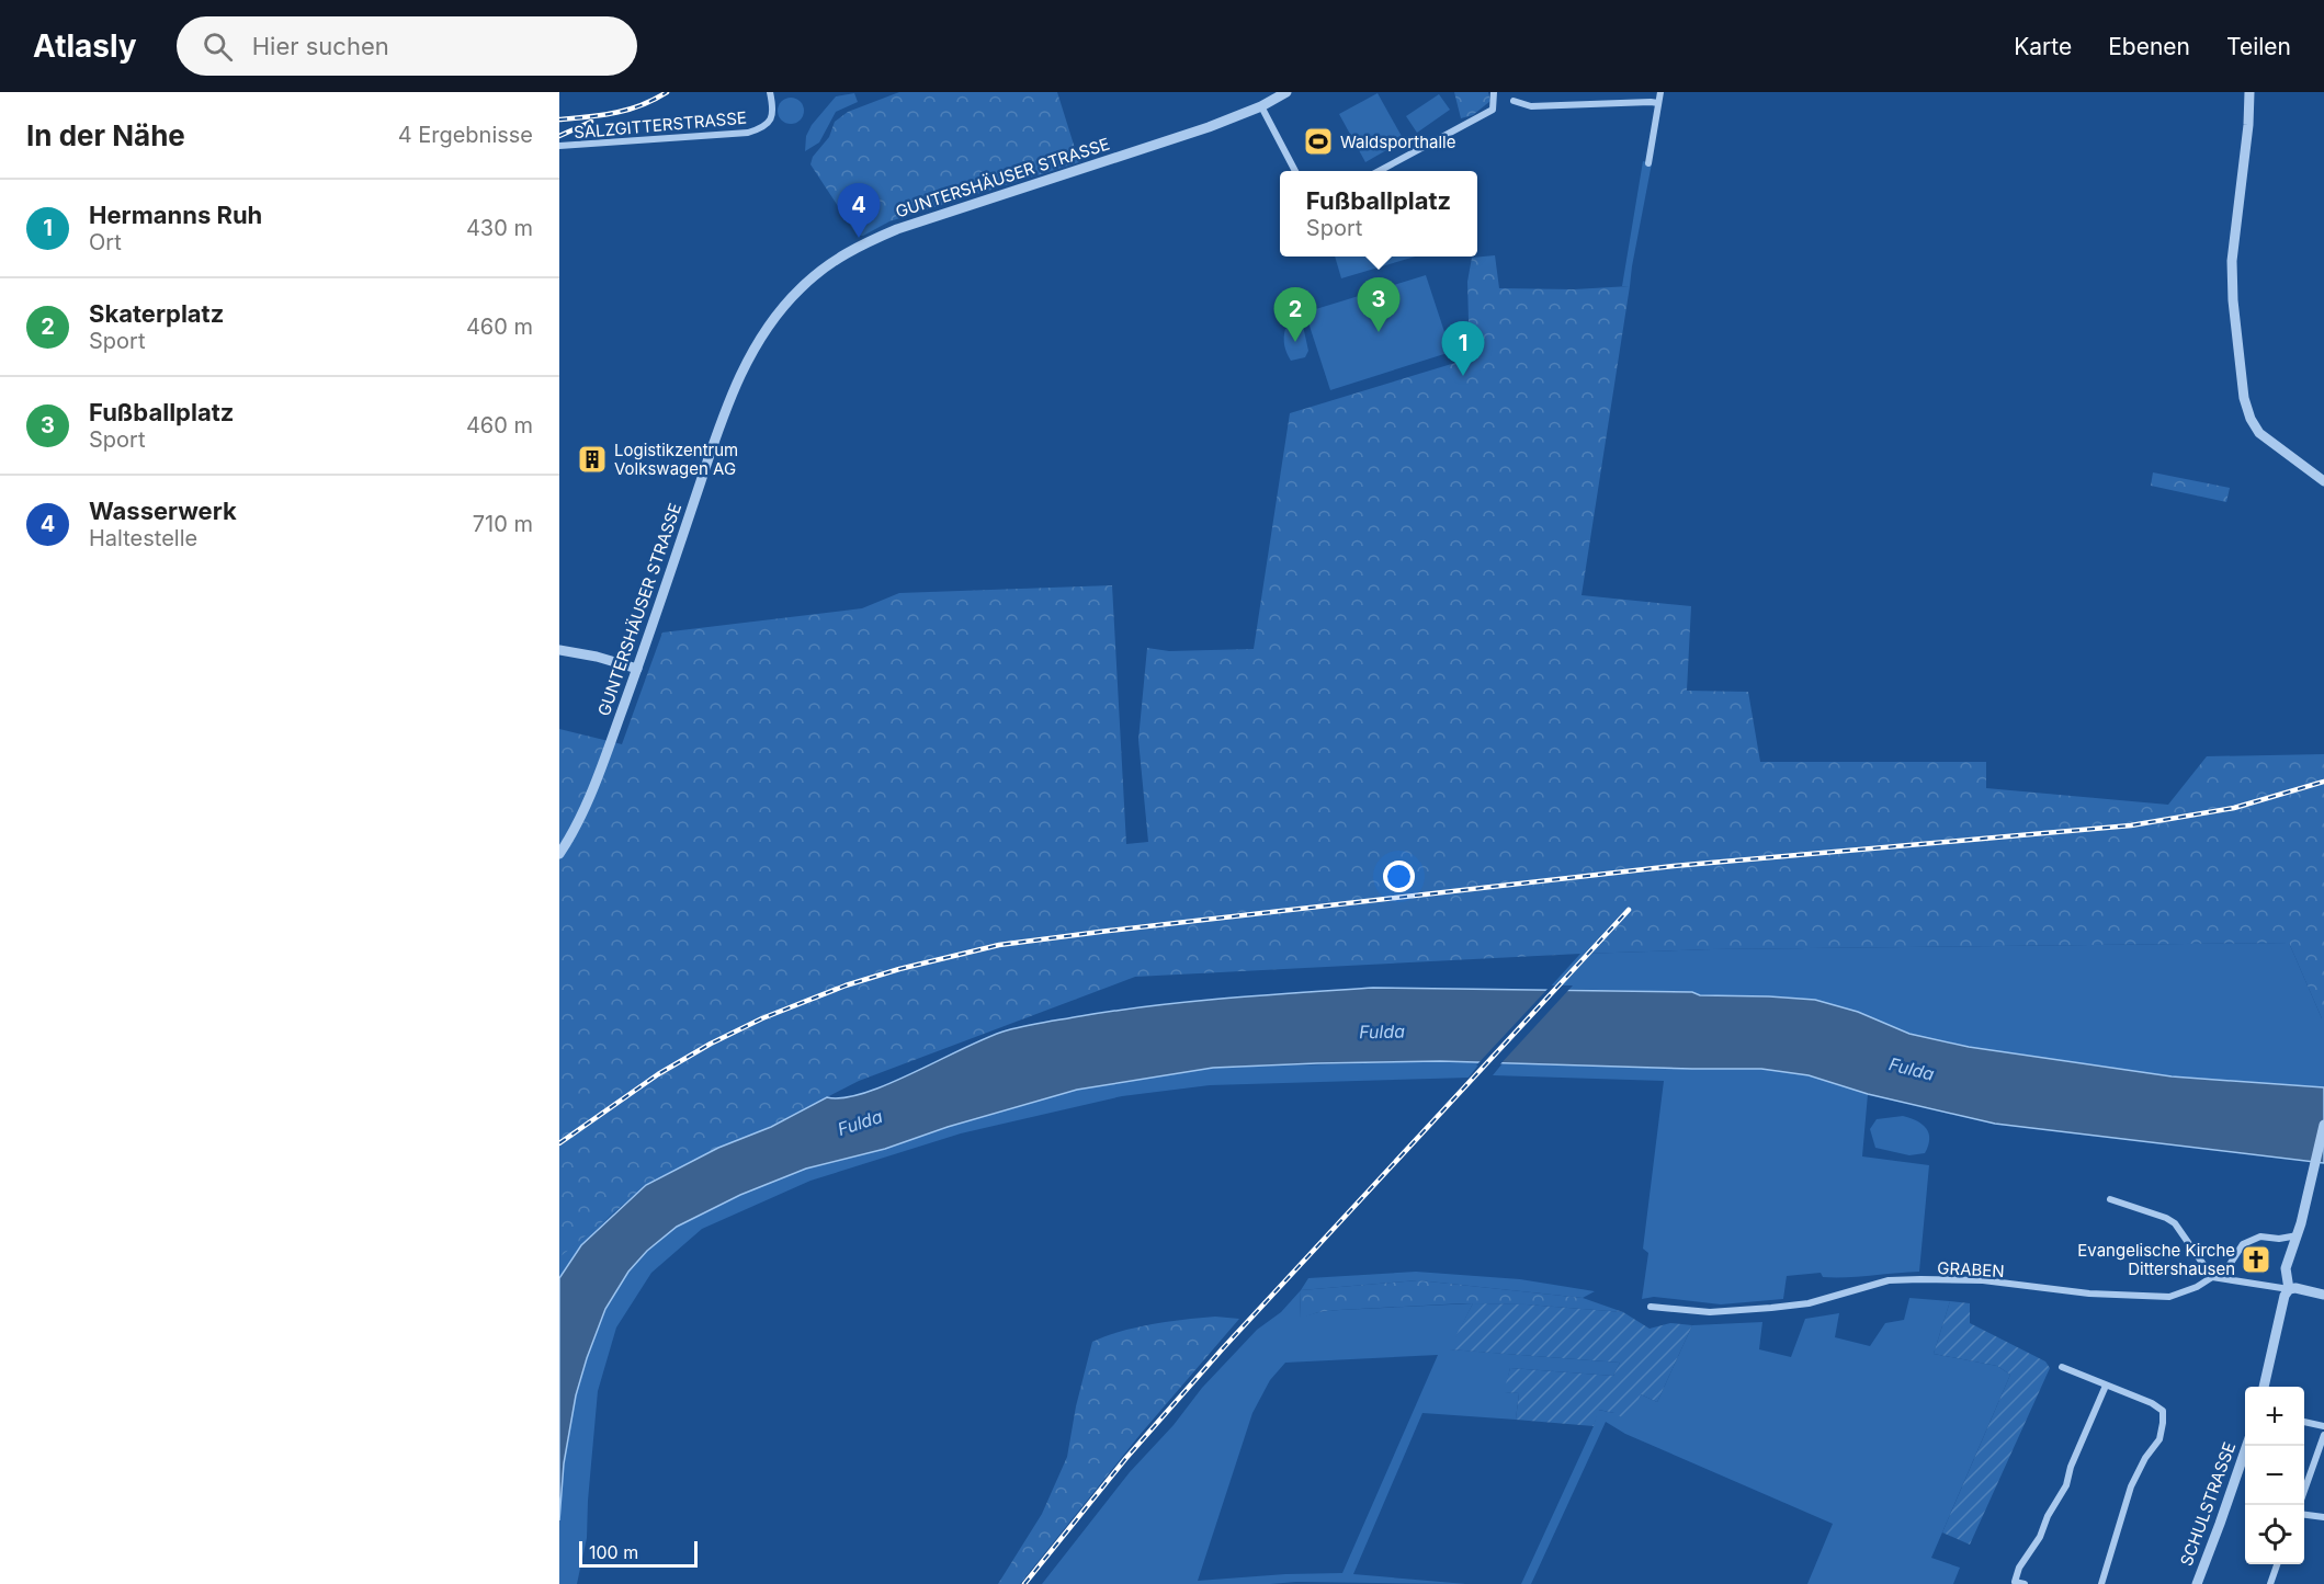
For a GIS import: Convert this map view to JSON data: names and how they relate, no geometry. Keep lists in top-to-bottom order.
{
  "streets": {
    "street": [
      "SALZGITTERSTRASSE",
      "GUNTERSHÄUSER STRASSE",
      "GRABEN",
      "SCHULSTRASSE"
    ]
  },
  "water": ["Fulda"],
  "places": {
    "sports": ["Waldsporthalle"],
    "building": ["Logistikzentrum Volkswagen AG"],
    "church": ["Evangelische Kirche Dittershausen"]
  },
  "scale_bar": "100 m",
  "page": {
    "header": "Atlasly",
    "search": "Hier suchen",
    "nav": ["Karte", "Ebenen", "Teilen"],
    "heading": ["In der Nähe", "4 Ergebnisse"],
    "popup": ["Fußballplatz", "Sport"],
    "list": [
      {
        "mark": "1",
        "name": "Hermanns Ruh",
        "note": "Ort",
        "value": "430 m"
      },
      {
        "mark": "2",
        "name": "Skaterplatz",
        "note": "Sport",
        "value": "460 m"
      },
      {
        "mark": "3",
        "name": "Fußballplatz",
        "note": "Sport",
        "value": "460 m"
      },
      {
        "mark": "4",
        "name": "Wasserwerk",
        "note": "Haltestelle",
        "value": "710 m"
      }
    ],
    "pins": [
      "4",
      "3",
      "2",
      "1"
    ],
    "map_buttons": ["+", "−"],
    "scale": "100 m"
  }
}
